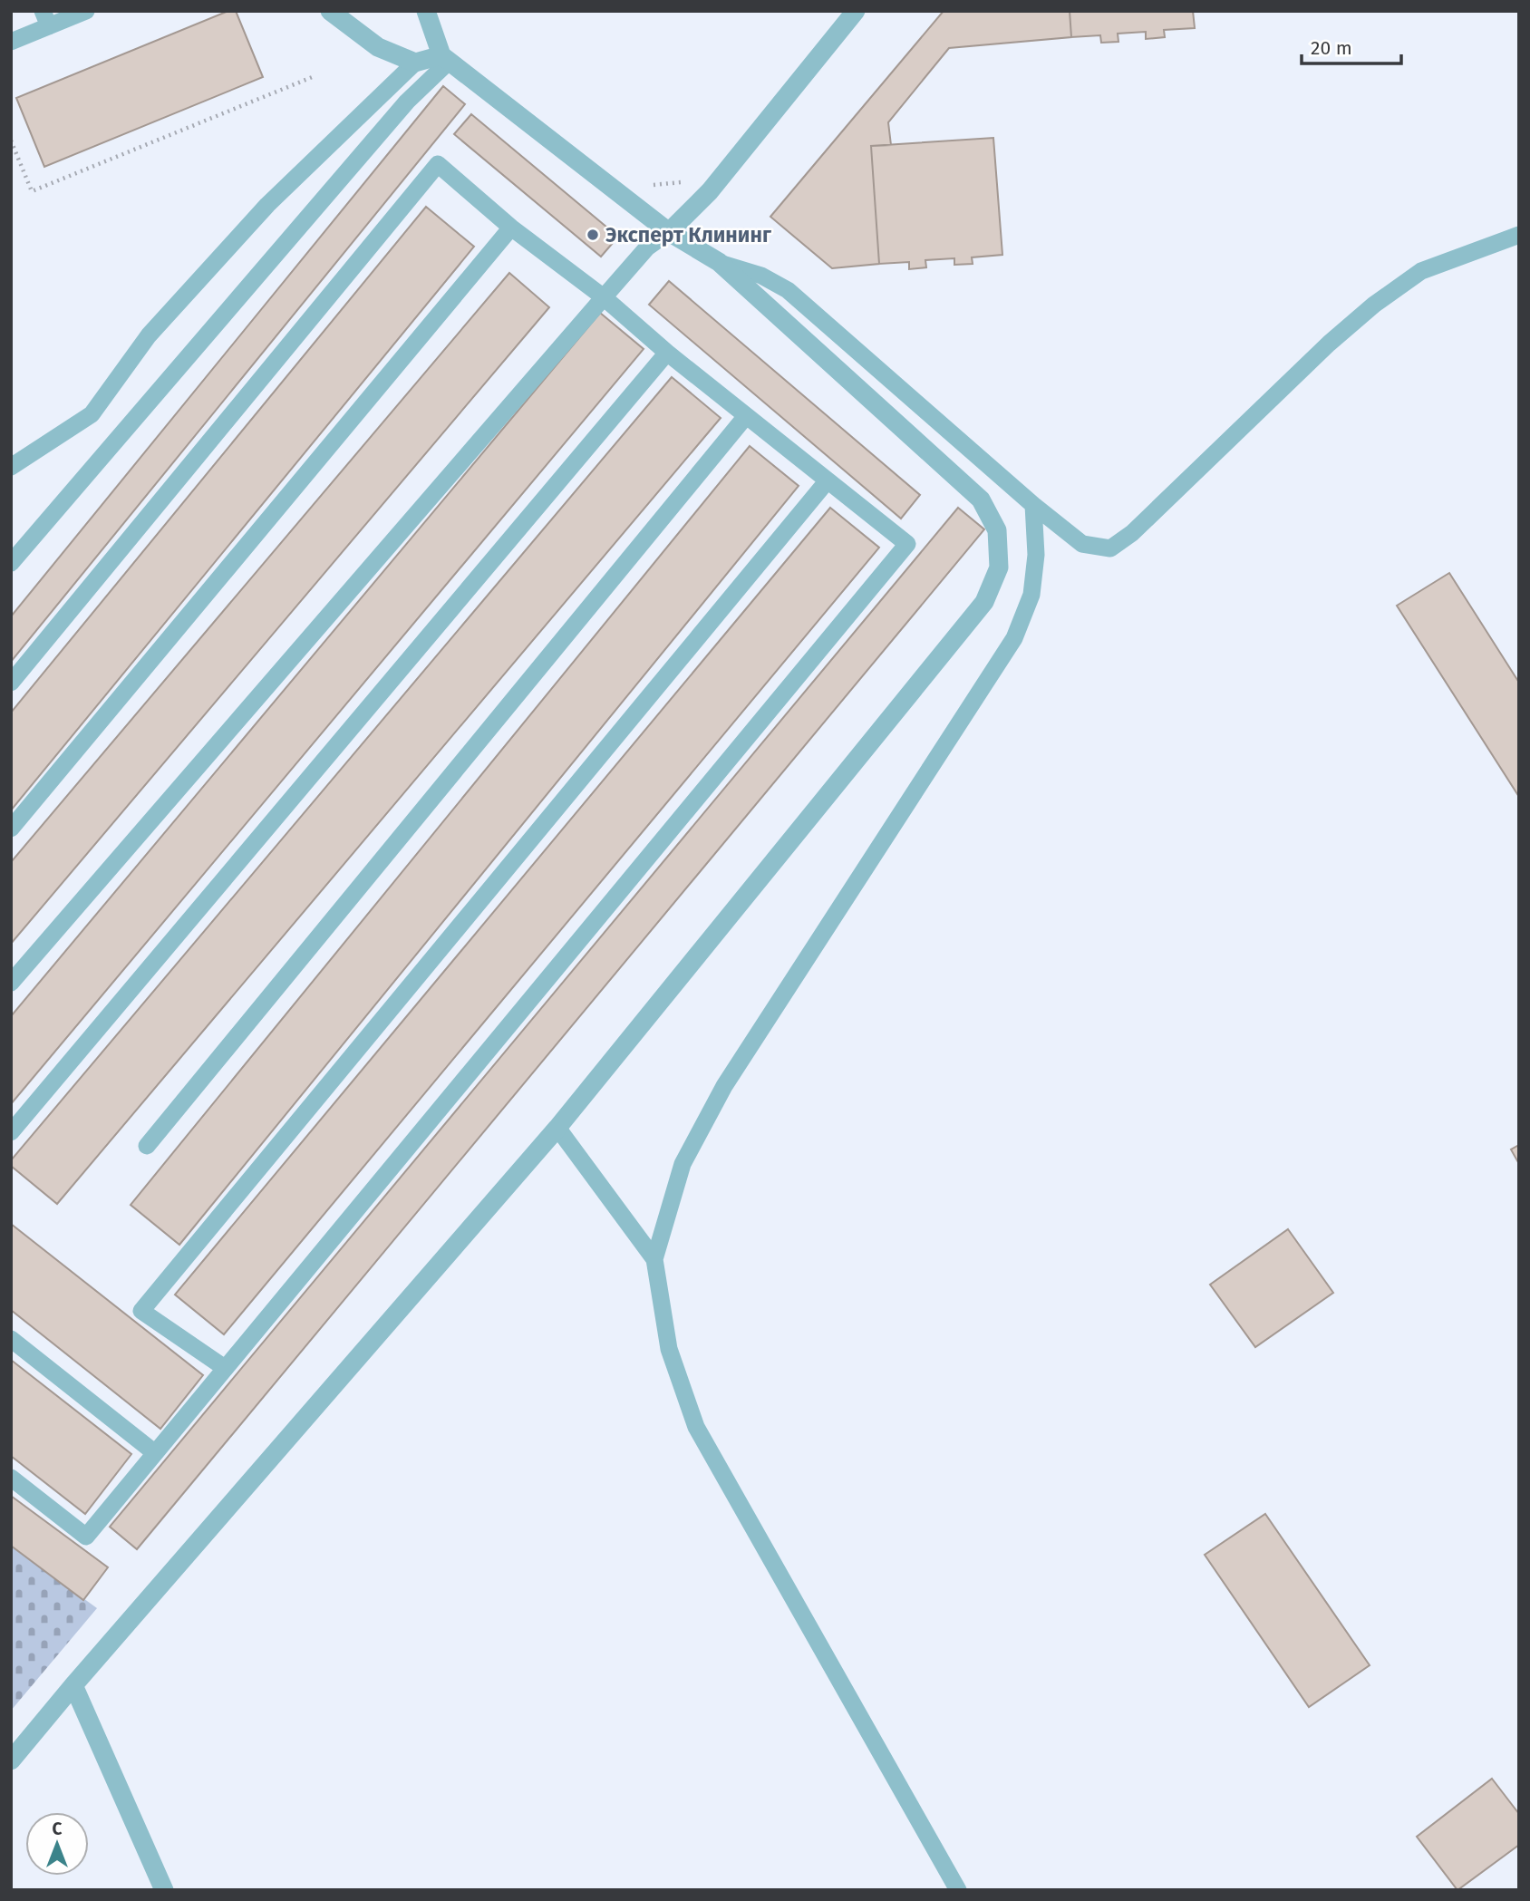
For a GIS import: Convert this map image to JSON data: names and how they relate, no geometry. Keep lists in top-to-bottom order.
{
  "places": ["Эксперт Клининг"],
  "scale_bar": "20 m",
  "north": "top"
}
